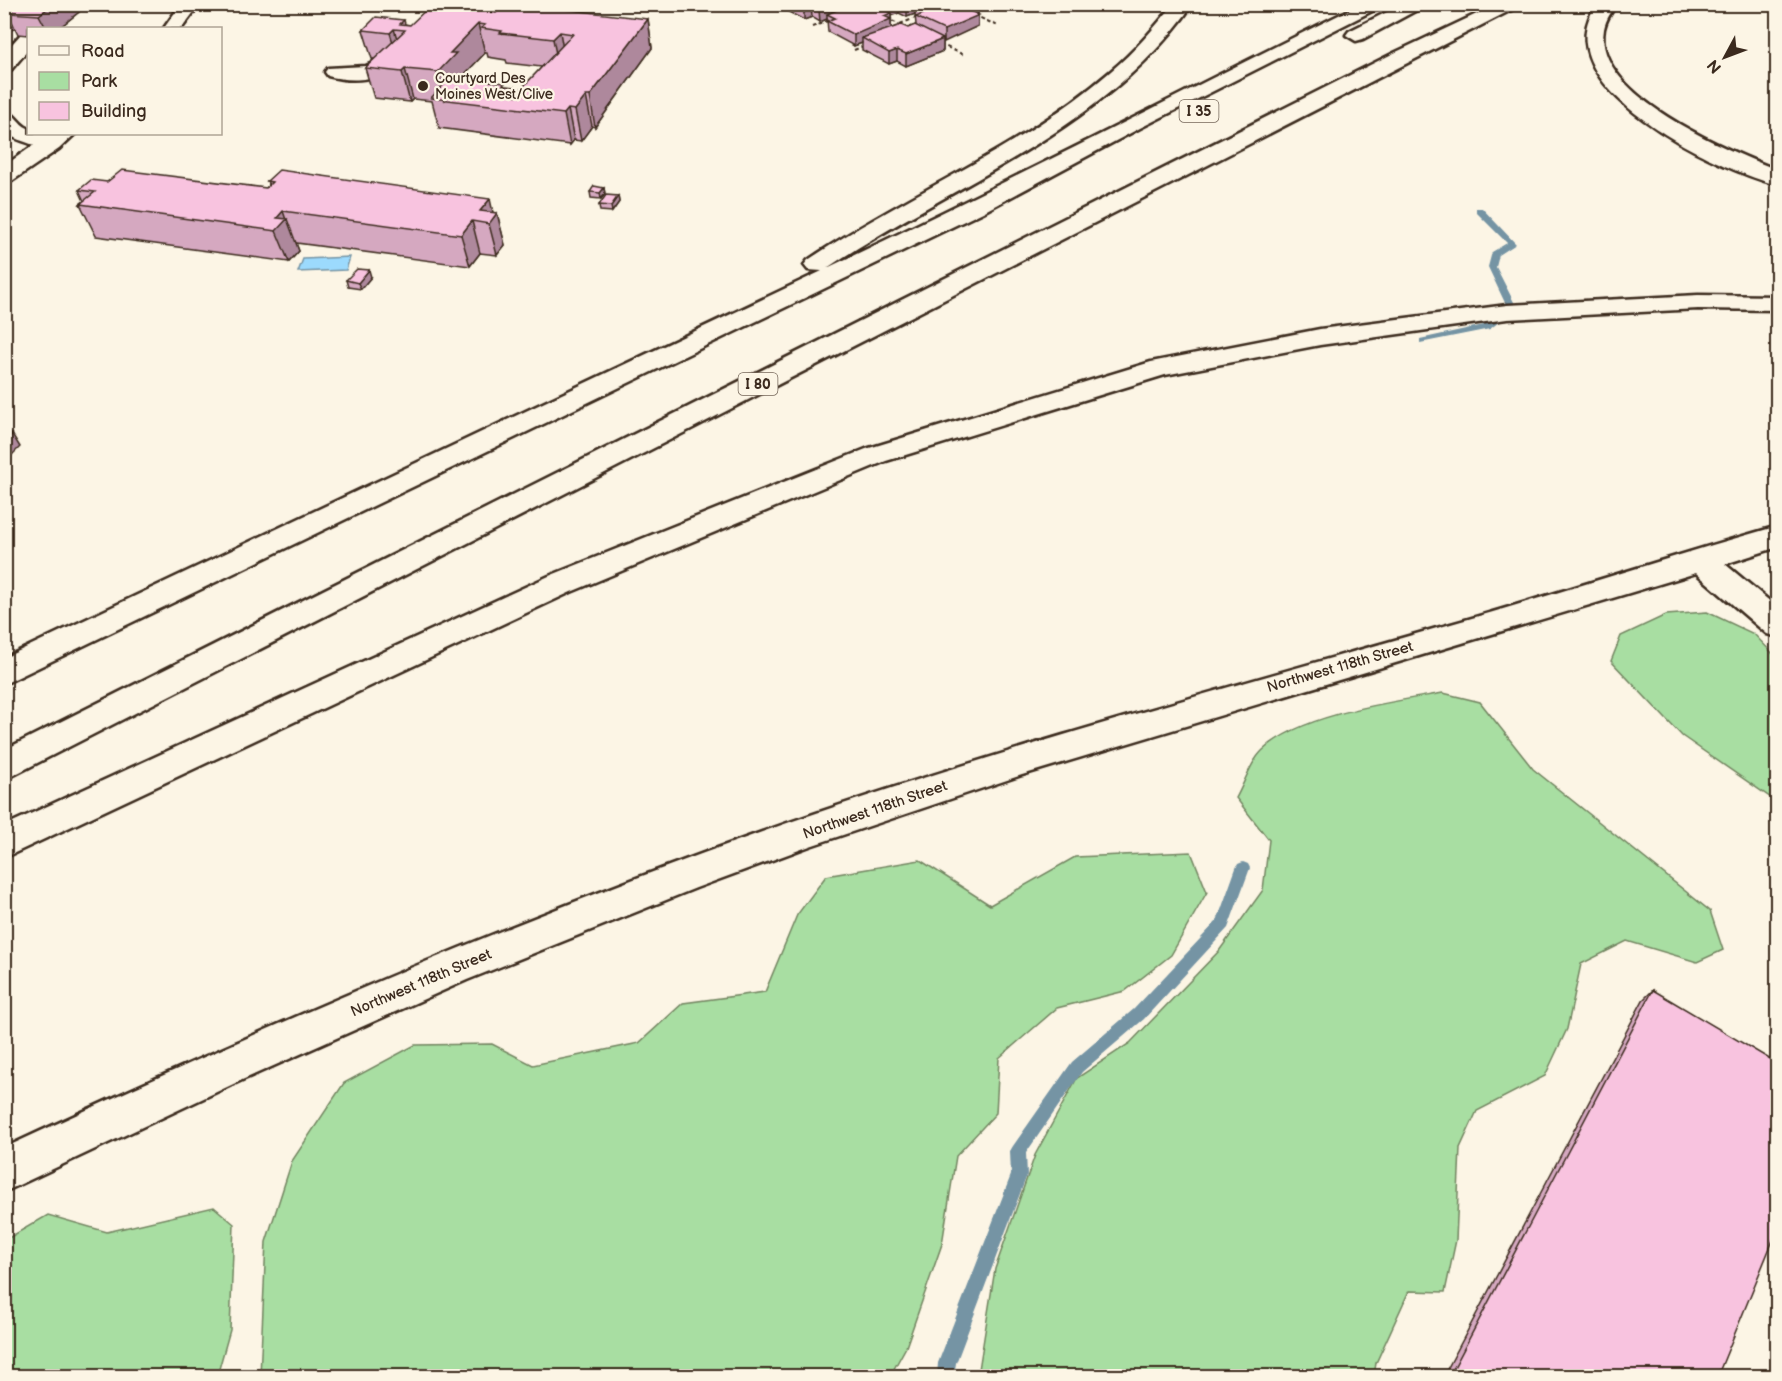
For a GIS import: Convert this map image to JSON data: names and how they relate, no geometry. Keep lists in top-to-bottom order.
{
  "streets": {
    "main road": ["I 35", "I 80", "Northwest 118th Street"]
  },
  "places": ["Courtyard Des Moines West/Clive"],
  "legend": ["Road", "Park", "Building"],
  "north": "bottom left"
}
